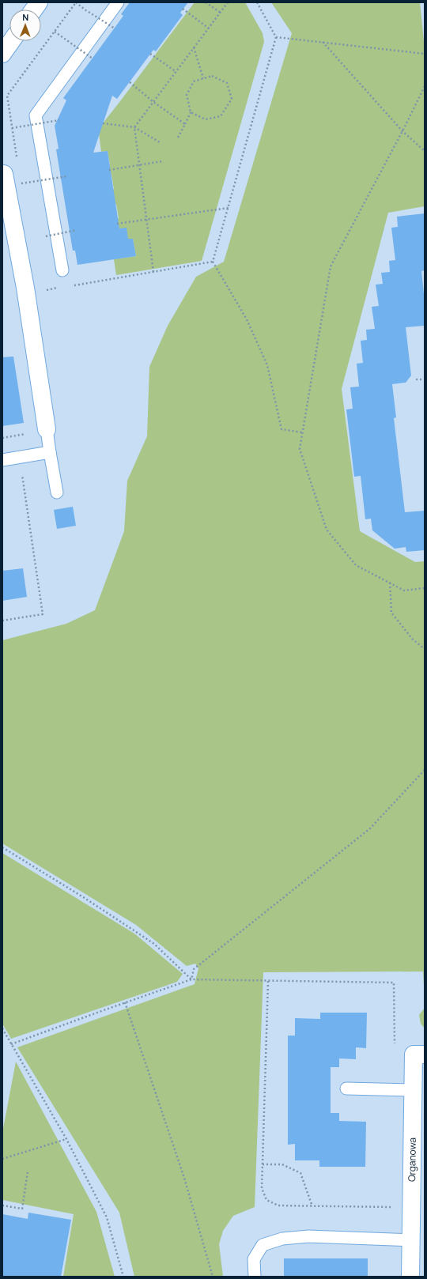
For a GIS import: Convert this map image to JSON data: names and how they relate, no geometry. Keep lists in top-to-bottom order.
{
  "streets": {
    "street": ["Organowa"]
  },
  "north": "top"
}
